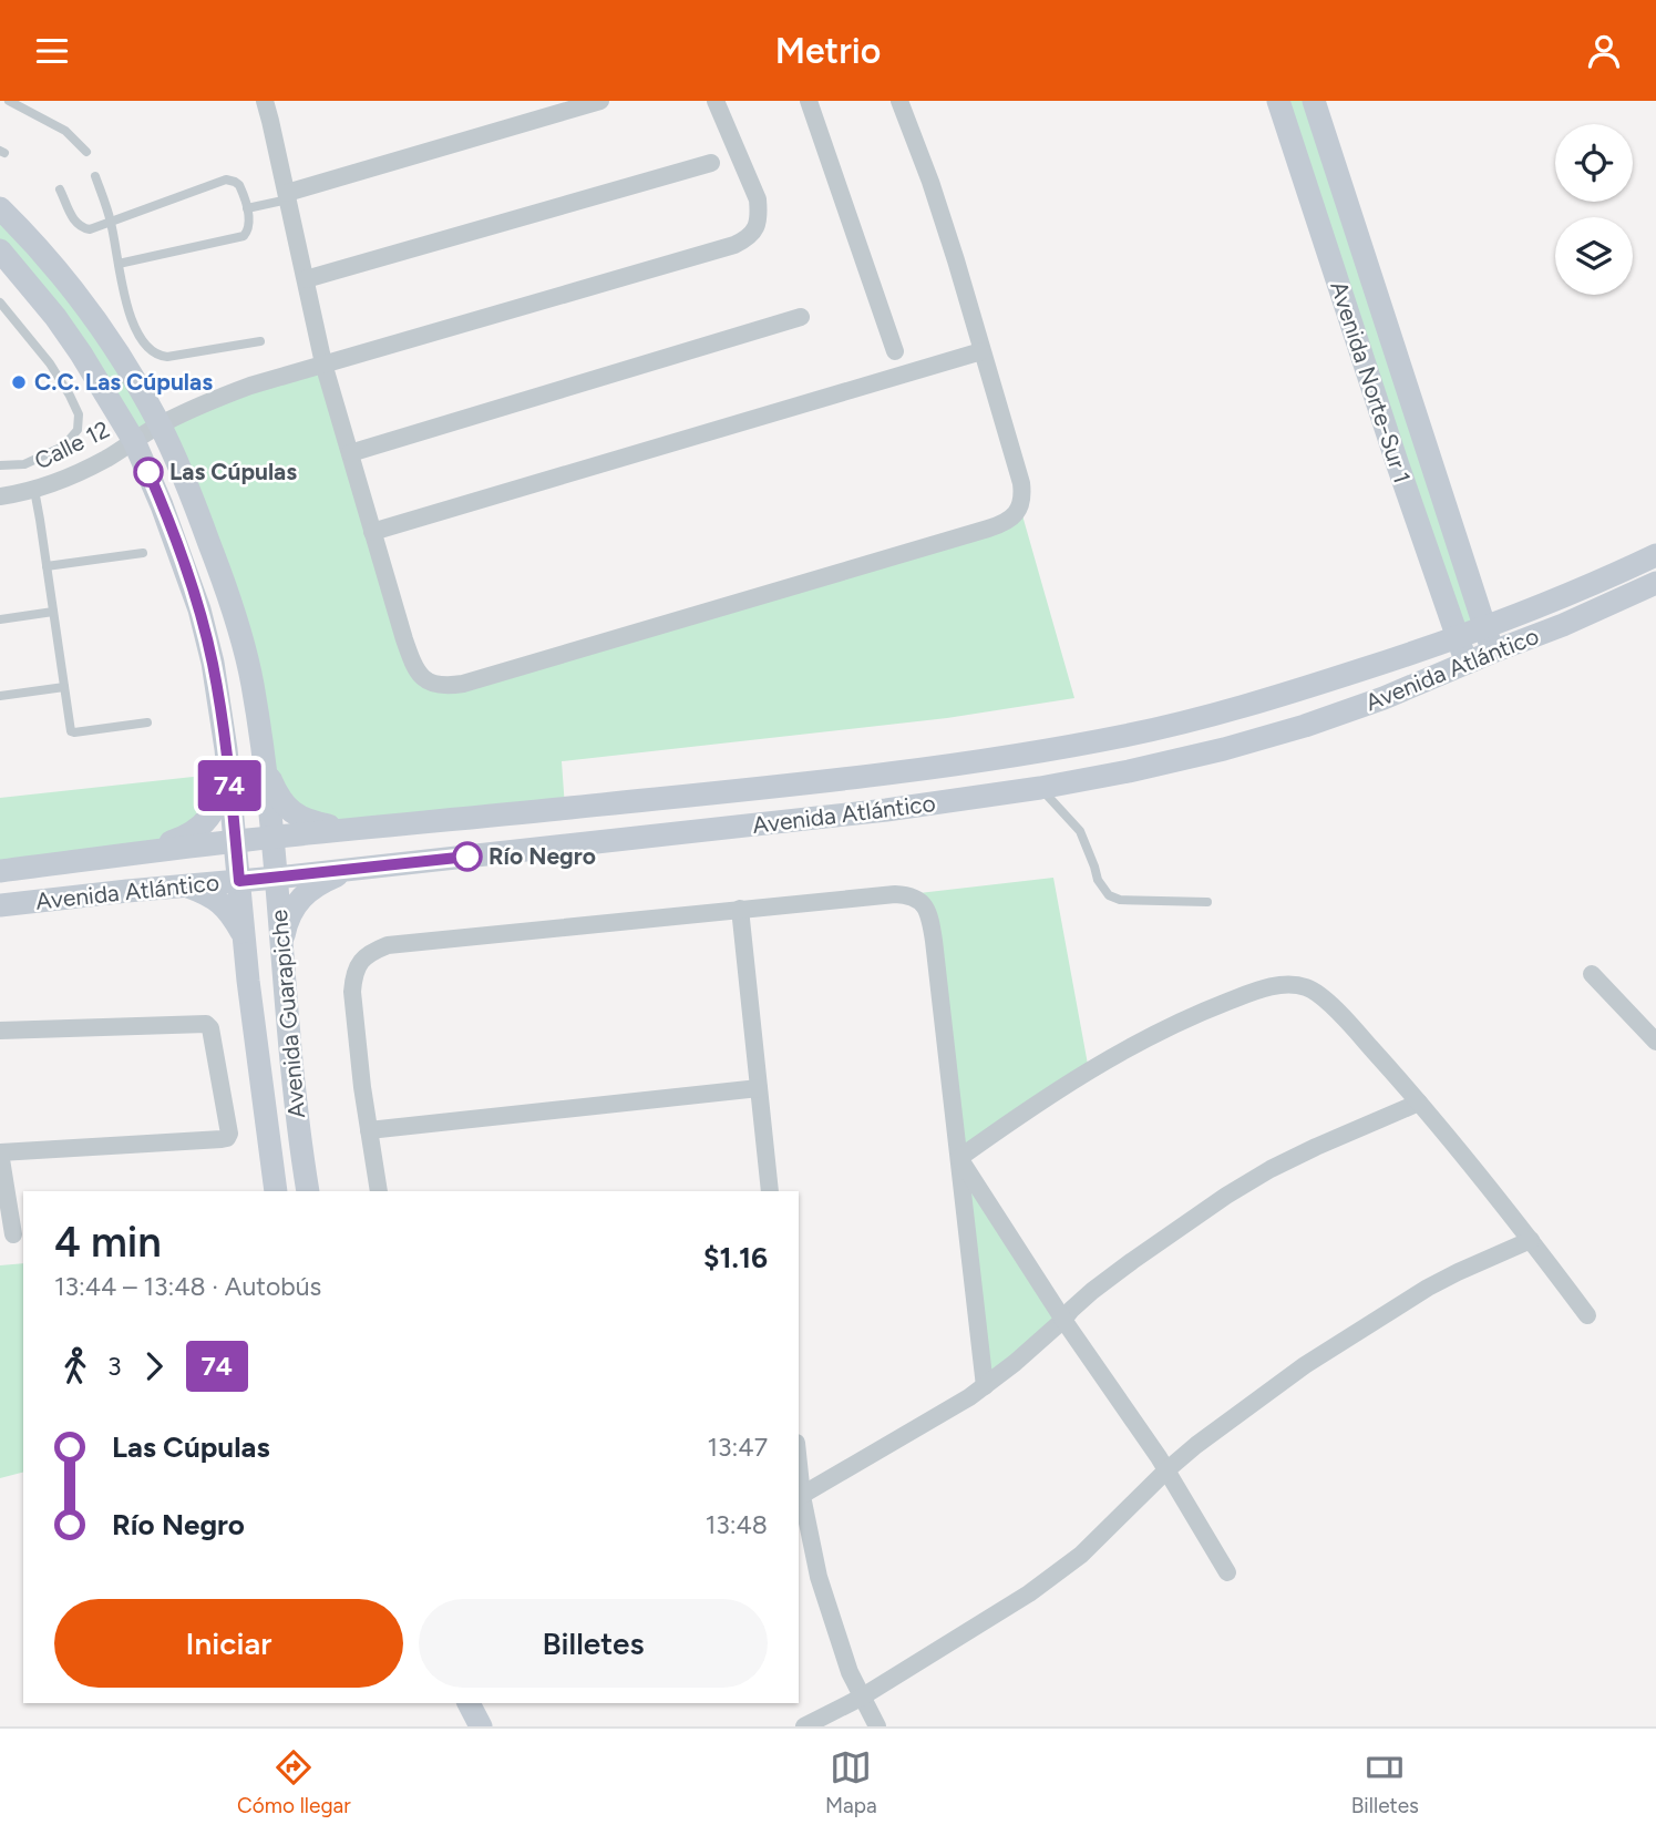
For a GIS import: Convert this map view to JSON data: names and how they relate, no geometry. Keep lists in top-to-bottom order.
{
  "streets": {
    "main road": ["Avenida Norte-Sur 1", "Avenida Atlántico", "Avenida Guarapiche"],
    "street": ["Calle 12"]
  },
  "crossings": [
    ["Avenida Norte-Sur 1", "Avenida Atlántico"],
    ["Calle 12", "Avenida Guarapiche"],
    ["Avenida Atlántico", "Avenida Guarapiche"]
  ],
  "places": ["C.C. Las Cúpulas", "Las Cúpulas", "Río Negro"],
  "lines": ["bus line 74"],
  "page": {
    "header": "Metrio",
    "on_map": "74",
    "heading": ["4 min", "13:44 – 13:48 · Autobús", "$1.16"],
    "legs": ["3", "74"],
    "list": [
      {
        "name": "Las Cúpulas",
        "value": "13:47"
      },
      {
        "name": "Río Negro",
        "value": "13:48"
      }
    ],
    "buttons": ["Iniciar", "Billetes"],
    "tabs": ["Cómo llegar", "Mapa", "Billetes"]
  }
}
